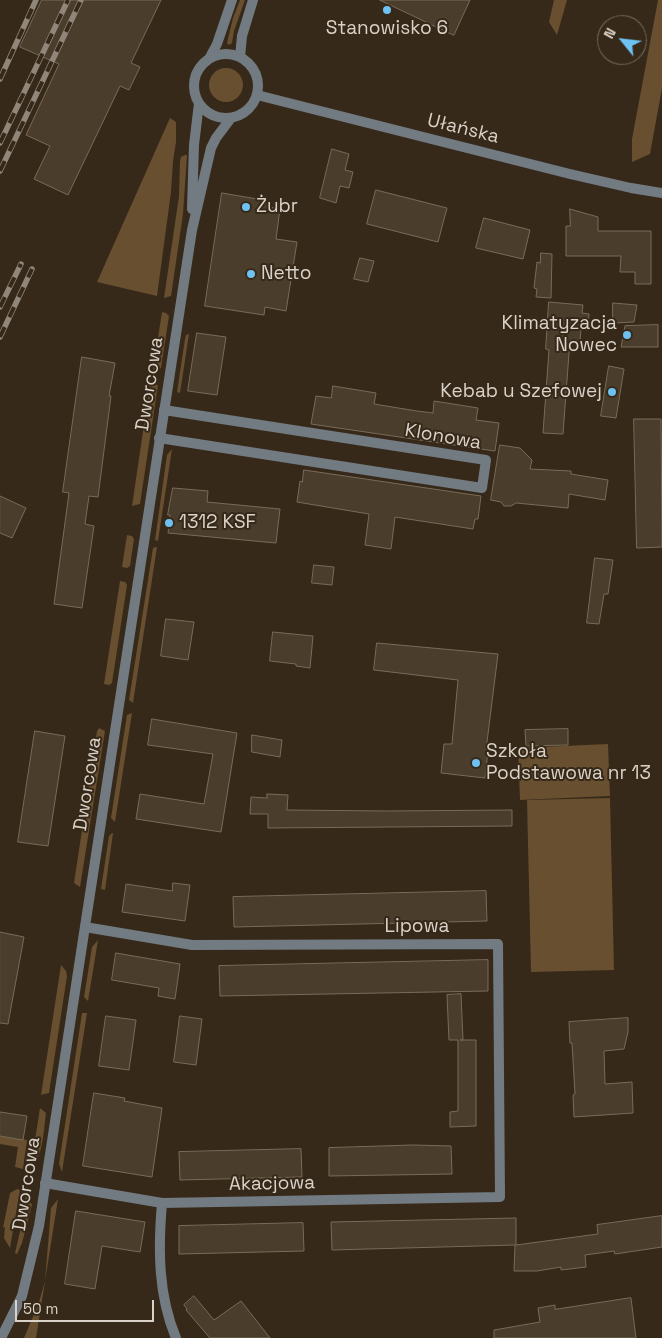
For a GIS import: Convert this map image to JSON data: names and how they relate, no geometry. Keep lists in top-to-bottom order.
{
  "streets": {
    "street": [
      "Ułańska",
      "Dworcowa",
      "Klonowa",
      "Lipowa",
      "Akacjowa"
    ]
  },
  "crossings": [
    ["Ułańska", "Dworcowa"],
    ["Dworcowa", "Klonowa"],
    ["Dworcowa", "Lipowa"],
    ["Dworcowa", "Akacjowa"],
    ["Lipowa", "Akacjowa"]
  ],
  "places": [
    "Stanowisko 6",
    "Żubr",
    "Netto",
    "Klimatyzacja Nowec",
    "Kebab u Szefowej",
    "1312 KSF",
    "Szkoła Podstawowa nr 13"
  ],
  "scale_bar": "50 m",
  "north": "top left"
}
